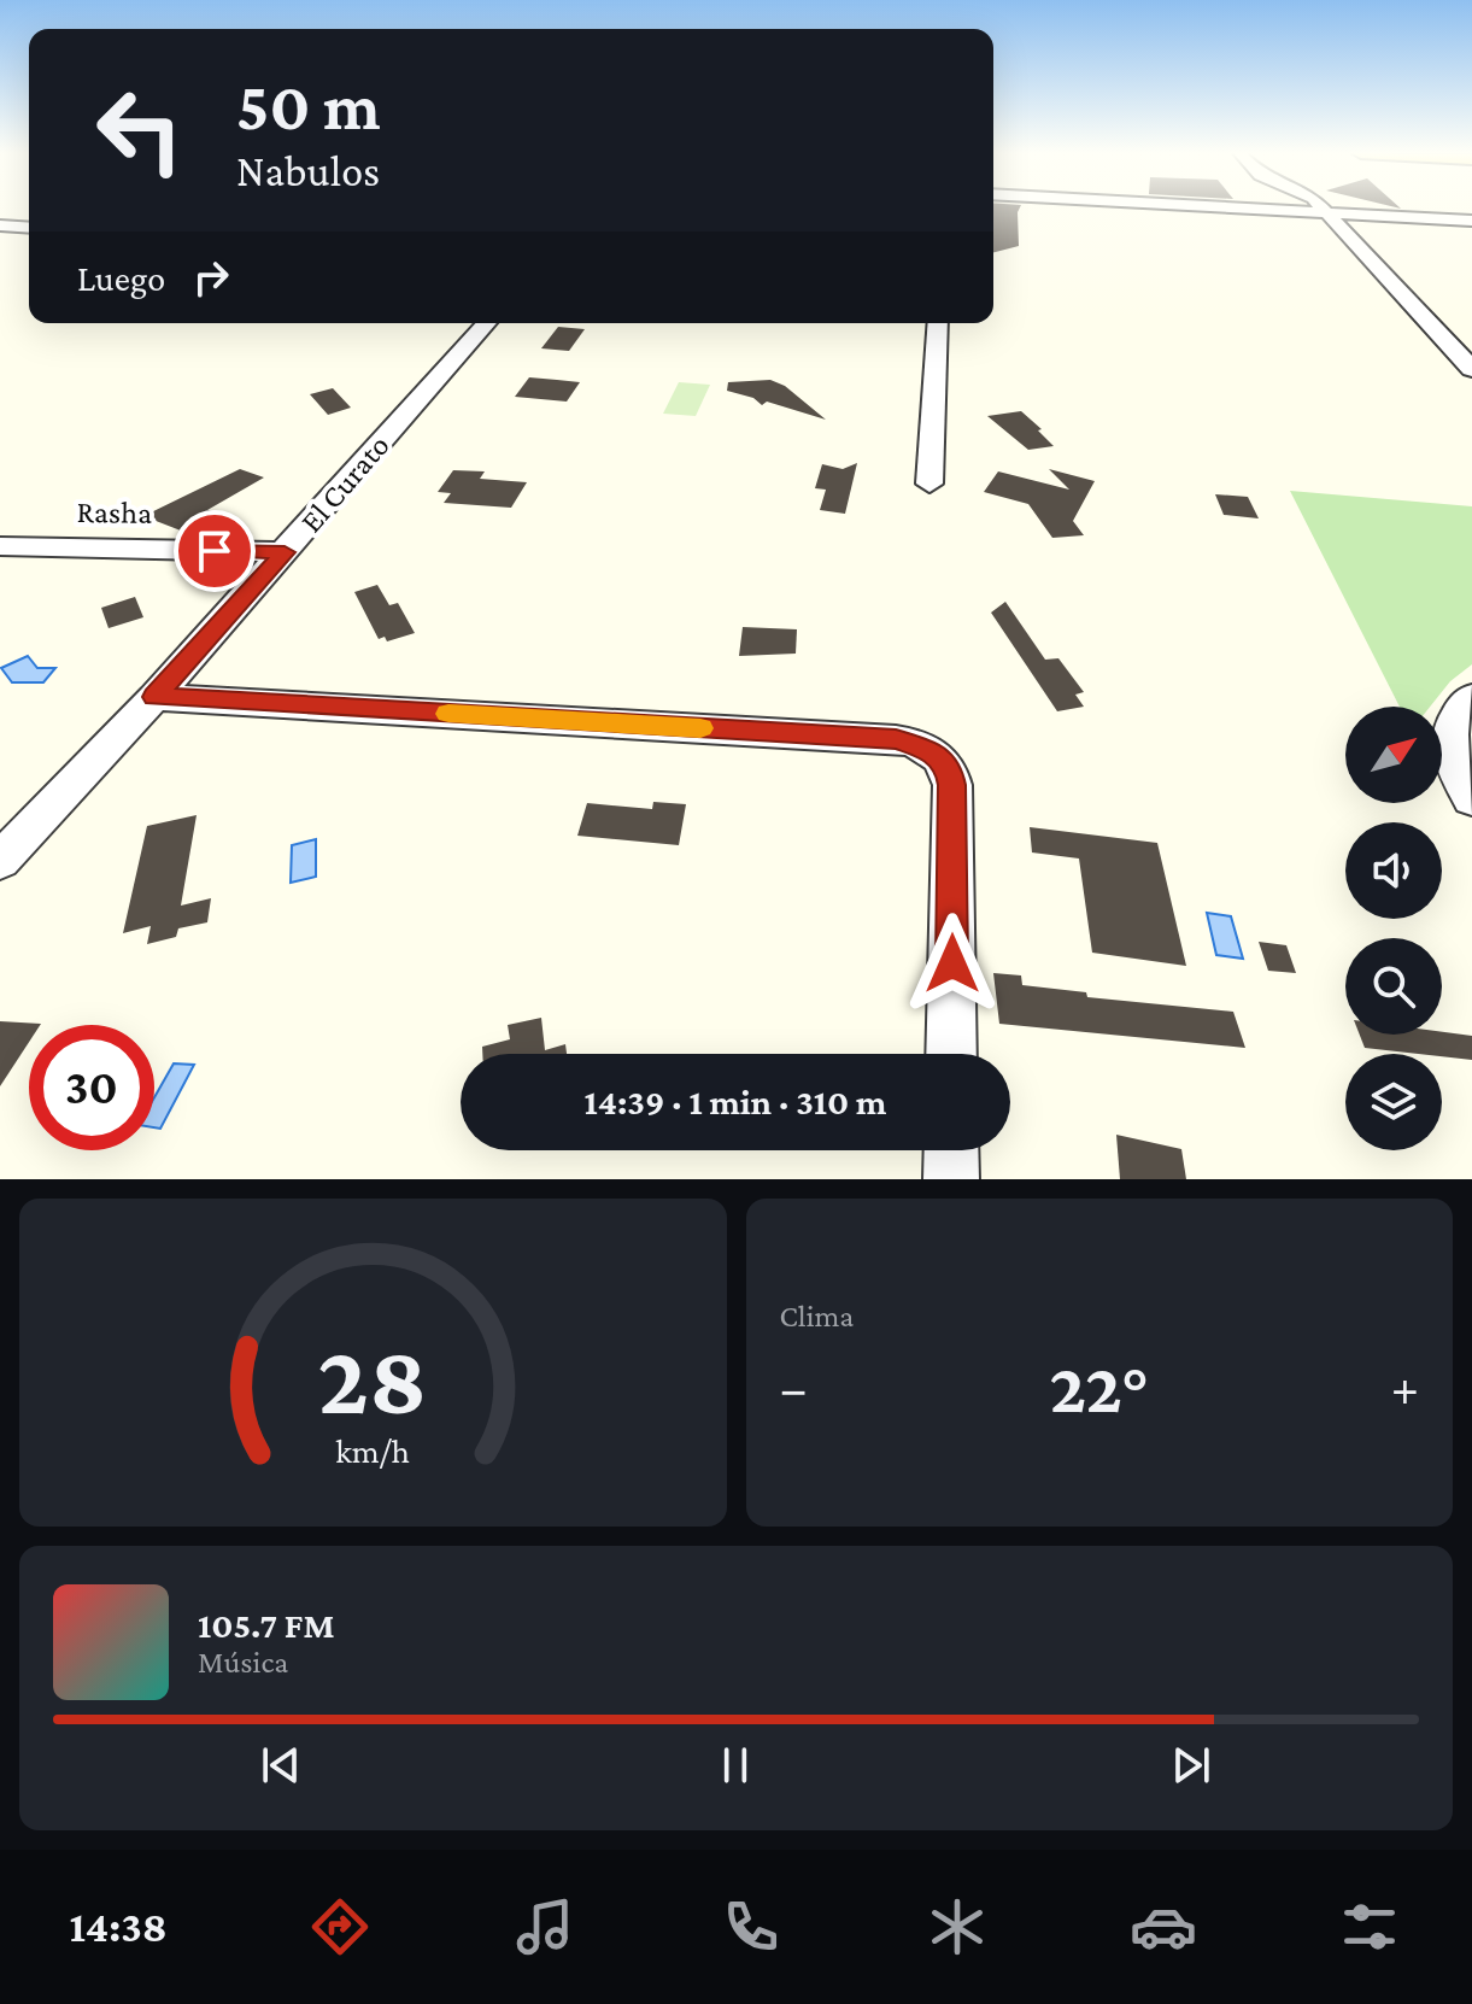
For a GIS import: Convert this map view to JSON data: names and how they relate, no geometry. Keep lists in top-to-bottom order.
{
  "streets": {
    "street": ["El Curato", "Rasha"]
  },
  "crossings": [
    ["El Curato", "Rasha"]
  ],
  "north": "top right",
  "page": {
    "turn": ["50 m", "Nabulos"],
    "then": "Luego",
    "limit": "30",
    "trip": "14:39 · 1 min · 310 m",
    "tile": "Clima",
    "heat": ["−", "22°", "+"],
    "song": ["105.7 FM", "Música"],
    "tabs": "14:38",
    "gauge": ["28", "km/h"]
  }
}
